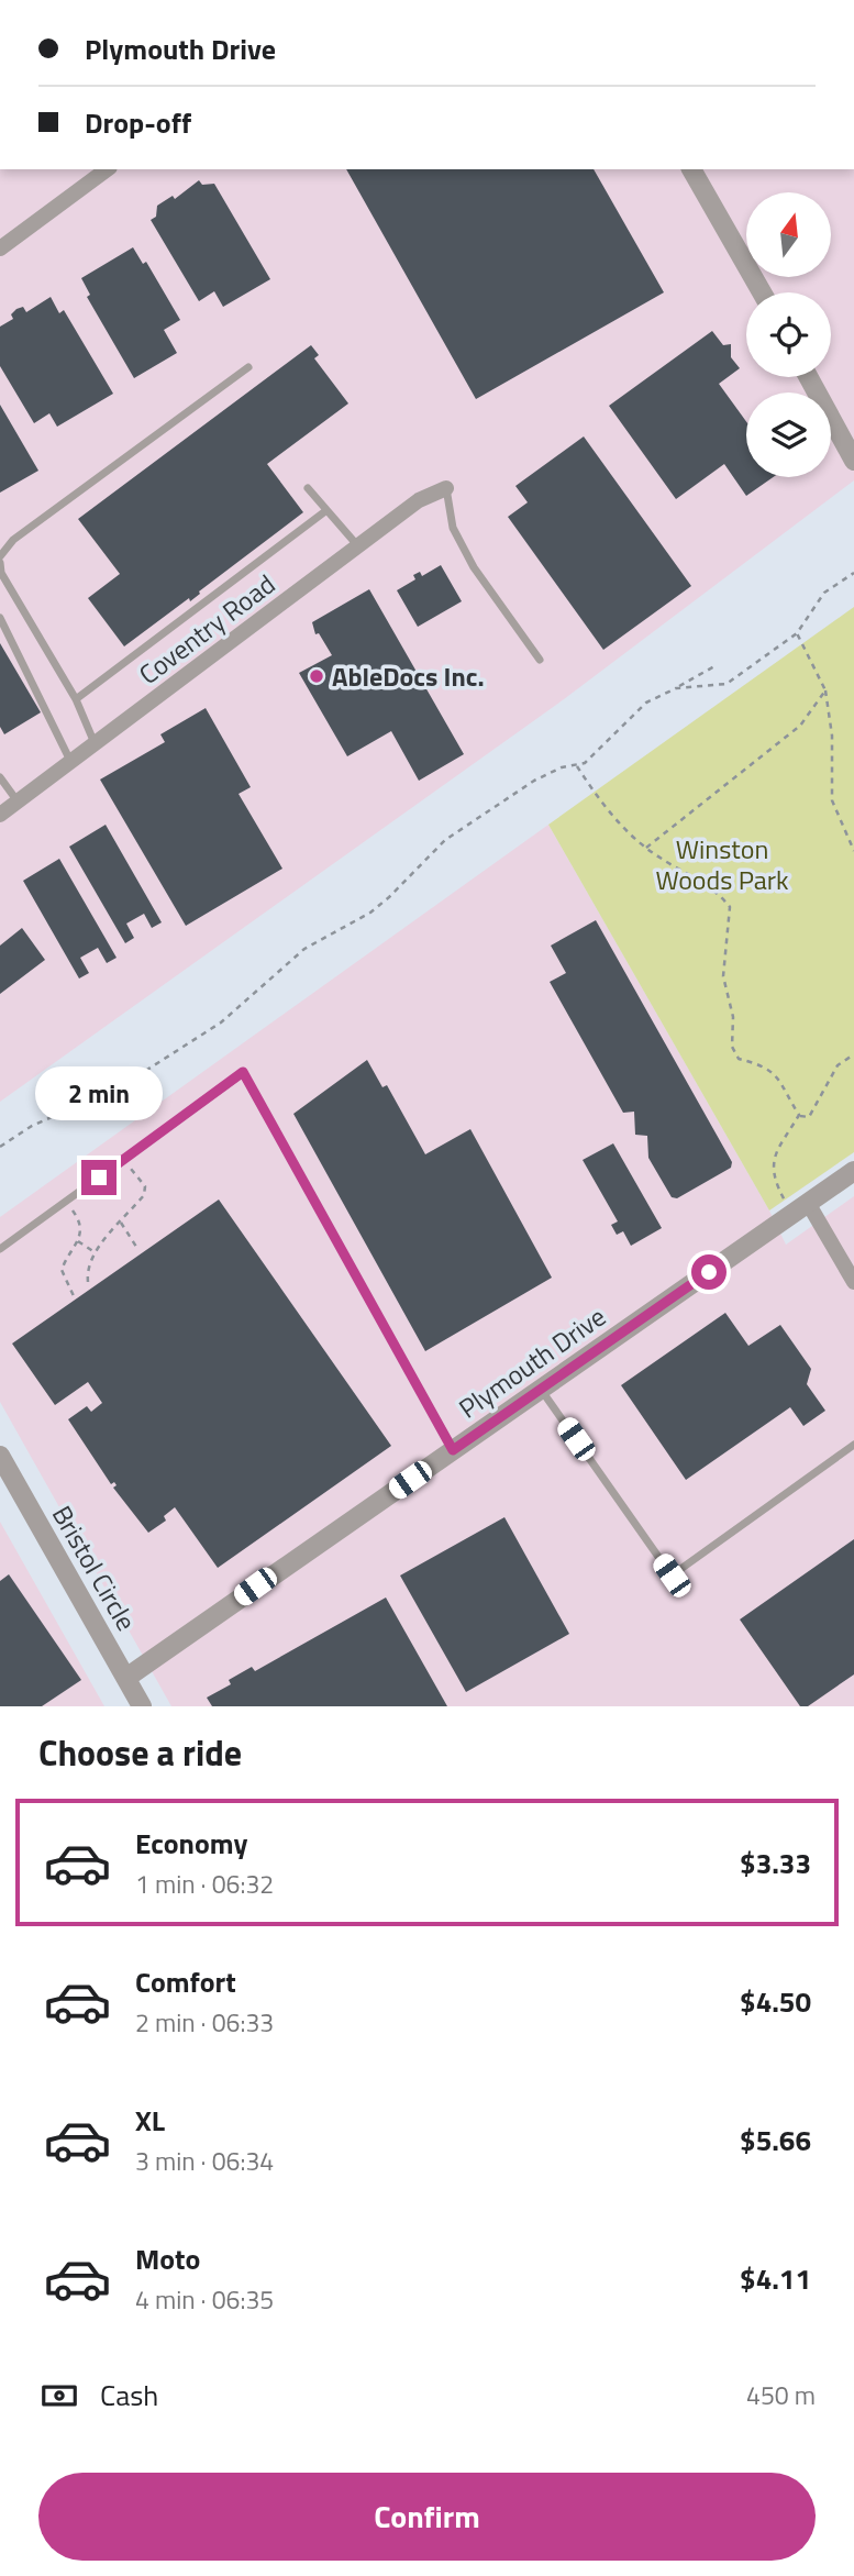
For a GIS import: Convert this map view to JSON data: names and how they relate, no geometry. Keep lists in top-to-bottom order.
{
  "streets": {
    "street": ["Coventry Road", "Plymouth Drive", "Bristol Circle"]
  },
  "crossings": [
    ["Plymouth Drive", "Bristol Circle"]
  ],
  "parks": ["Winston Woods Park"],
  "places": ["AbleDocs Inc."],
  "north": "top",
  "page": {
    "banner": ["Plymouth Drive", "Drop-off"],
    "bubble": "2 min",
    "heading": "Choose a ride",
    "list": [
      {
        "name": "Economy",
        "note": "1 min · 06:32",
        "value": "$3.33"
      },
      {
        "name": "Comfort",
        "note": "2 min · 06:33",
        "value": "$4.50"
      },
      {
        "name": "XL",
        "note": "3 min · 06:34",
        "value": "$5.66"
      },
      {
        "name": "Moto",
        "note": "4 min · 06:35",
        "value": "$4.11"
      }
    ],
    "pay": ["Cash", "450 m"],
    "buttons": "Confirm"
  }
}
